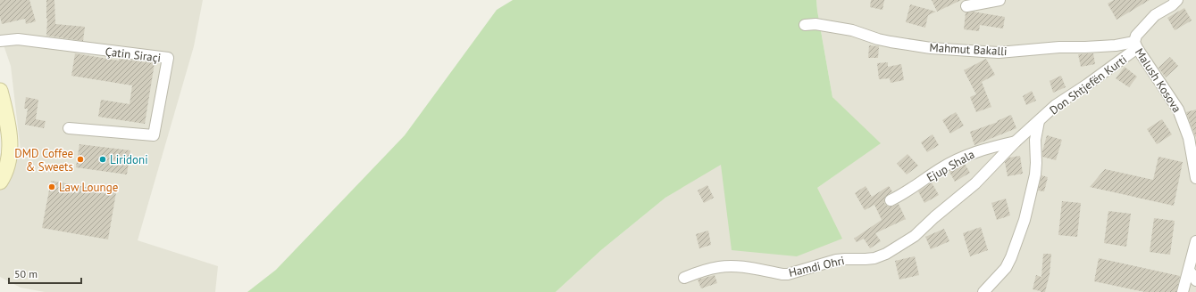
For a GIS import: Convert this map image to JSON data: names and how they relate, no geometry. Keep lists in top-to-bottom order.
{
  "streets": {
    "street": [
      "Mahmut Bakalli",
      "Çatin Siraçi",
      "Malush Kosova",
      "Don Shtjefën Kurti",
      "Ejup Shala",
      "Hamdi Ohri"
    ]
  },
  "crossings": [
    ["Mahmut Bakalli", "Malush Kosova"],
    ["Mahmut Bakalli", "Don Shtjefën Kurti"],
    ["Malush Kosova", "Don Shtjefën Kurti"],
    ["Don Shtjefën Kurti", "Ejup Shala"],
    ["Don Shtjefën Kurti", "Hamdi Ohri"],
    ["Ejup Shala", "Hamdi Ohri"]
  ],
  "places": ["DMD Coffee & Sweets", "Liridoni", "Law Lounge"],
  "scale_bar": "50 m"
}
